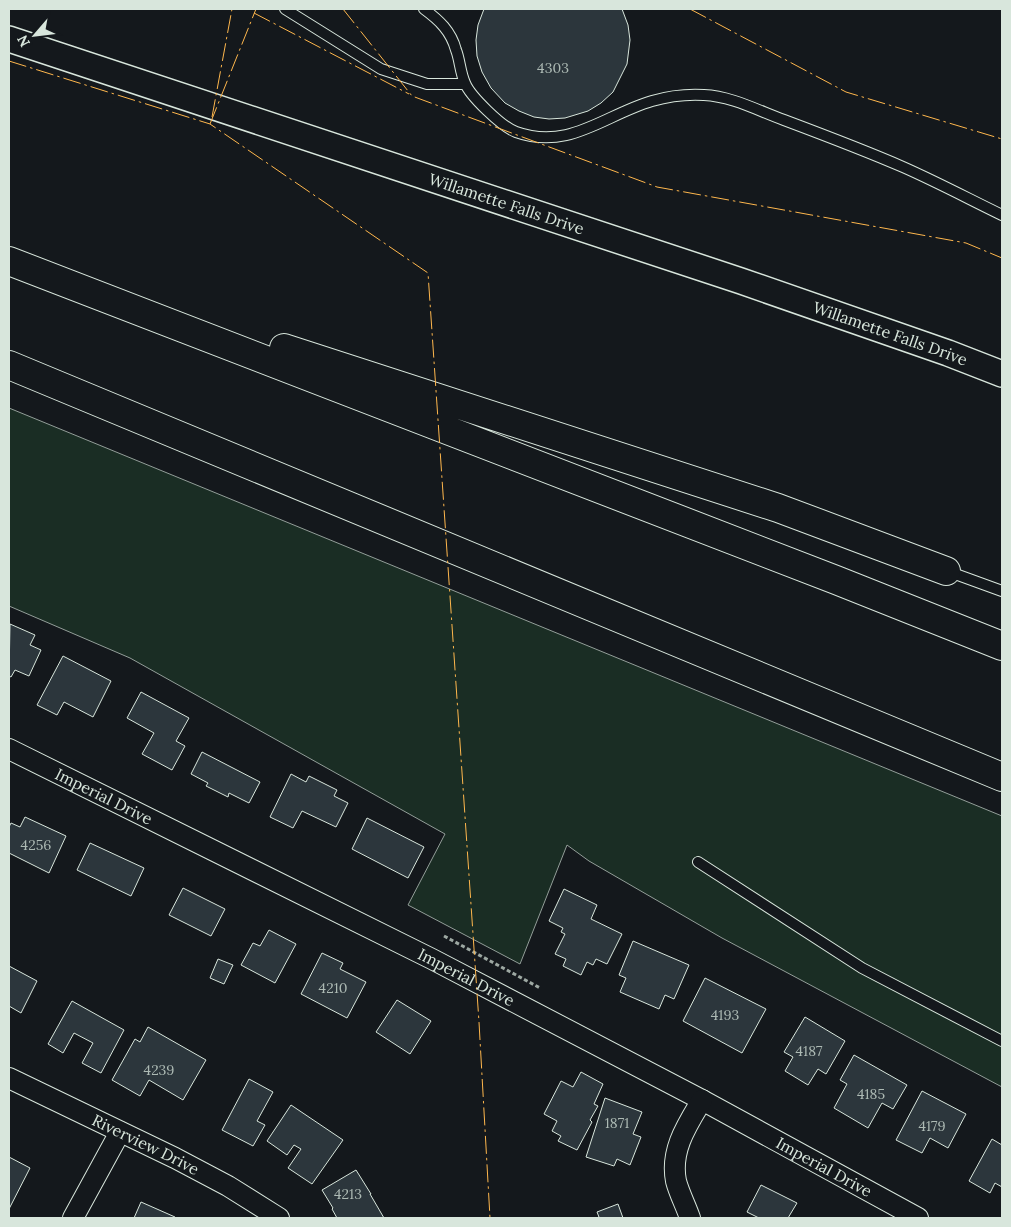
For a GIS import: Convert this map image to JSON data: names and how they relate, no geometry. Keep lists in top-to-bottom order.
{
  "streets": {
    "street": ["Willamette Falls Drive", "Imperial Drive", "Riverview Drive"]
  },
  "house_numbers": [
    "4303",
    "4256",
    "4210",
    "4193",
    "4187",
    "4239",
    "4185",
    "1871",
    "4179",
    "4213"
  ],
  "north": "bottom left"
}
